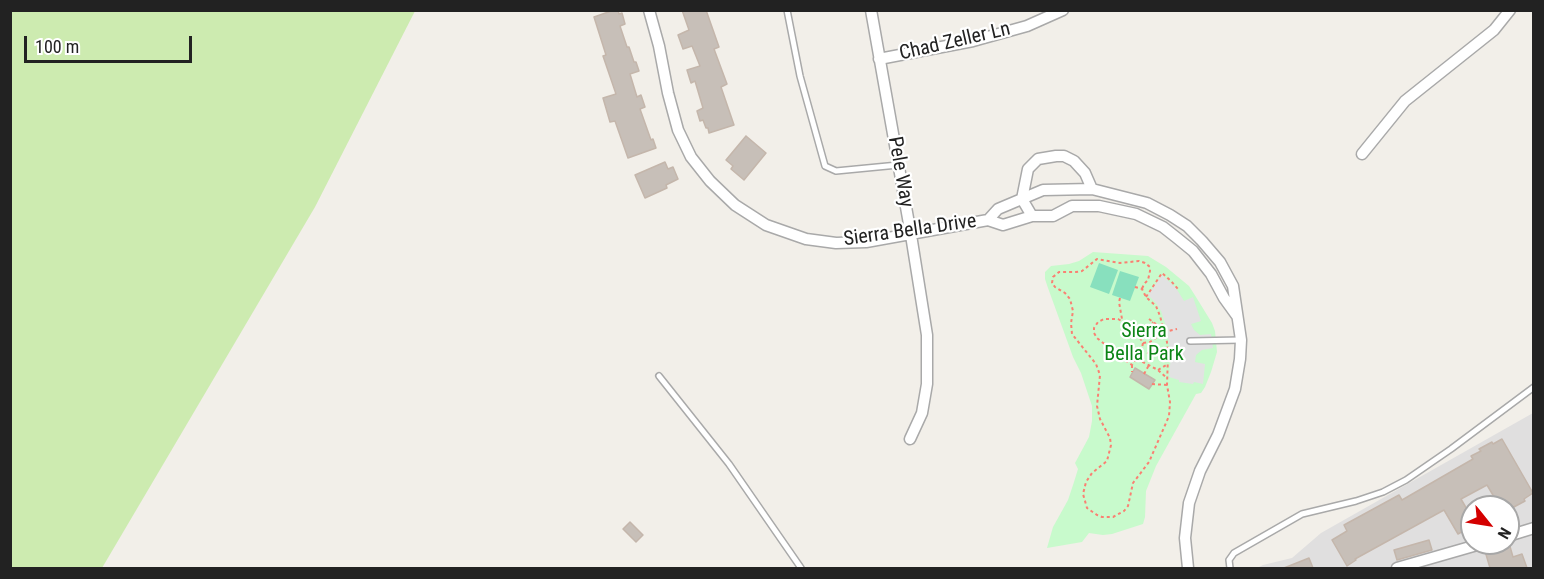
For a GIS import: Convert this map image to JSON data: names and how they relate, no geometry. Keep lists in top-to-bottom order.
{
  "streets": {
    "street": ["Chad Zeller Ln", "Pele Way", "Sierra Bella Drive"]
  },
  "crossings": [
    ["Chad Zeller Ln", "Pele Way"],
    ["Pele Way", "Sierra Bella Drive"]
  ],
  "parks": ["Sierra Bella Park"],
  "scale_bar": "100 m",
  "north": "bottom right"
}
